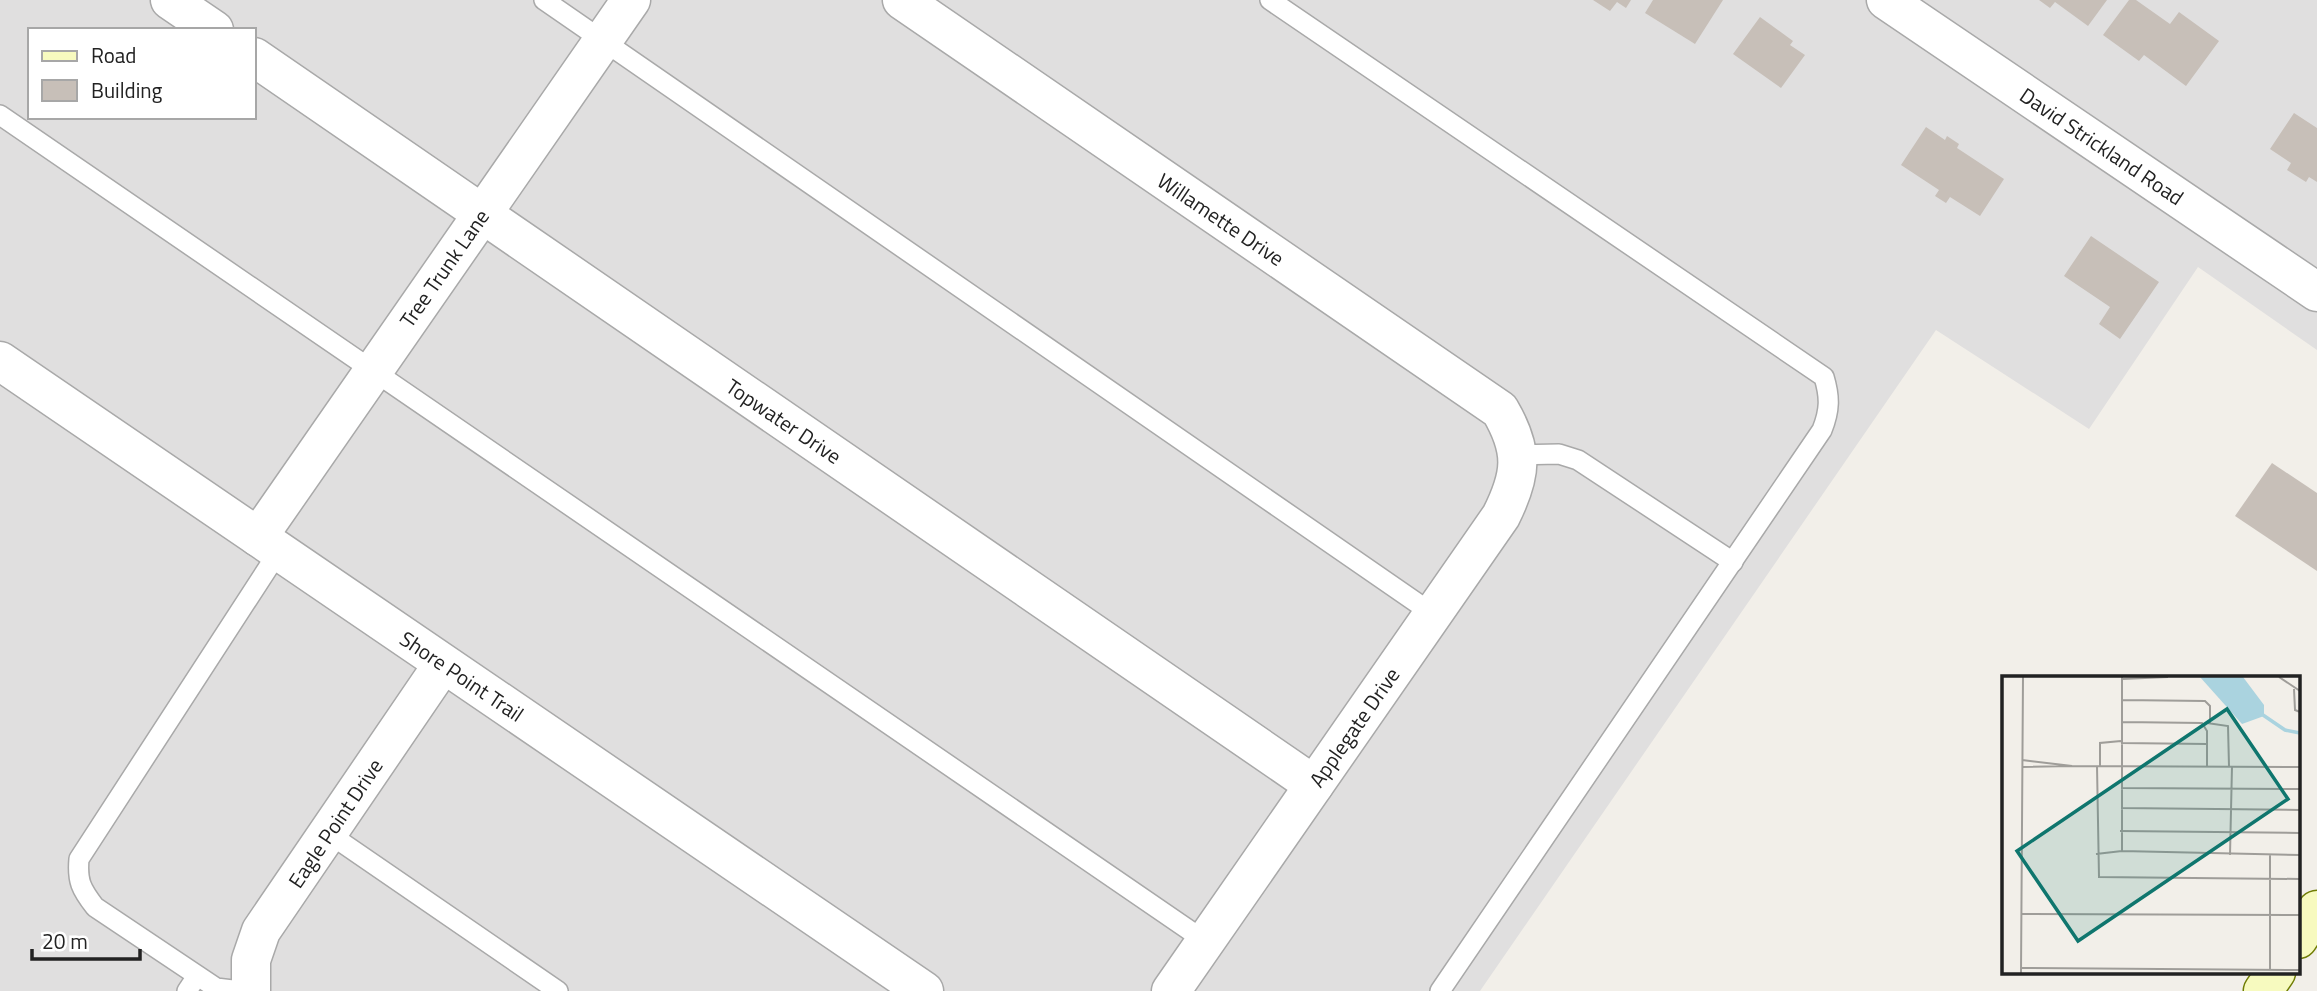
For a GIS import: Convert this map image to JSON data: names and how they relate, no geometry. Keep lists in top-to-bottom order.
{
  "streets": {
    "street": [
      "David Strickland Road",
      "Willamette Drive",
      "Tree Trunk Lane",
      "Topwater Drive",
      "Shore Point Trail",
      "Applegate Drive",
      "Eagle Point Drive"
    ]
  },
  "crossings": [
    ["Willamette Drive", "Applegate Drive"],
    ["Tree Trunk Lane", "Topwater Drive"],
    ["Tree Trunk Lane", "Shore Point Trail"],
    ["Topwater Drive", "Applegate Drive"],
    ["Shore Point Trail", "Eagle Point Drive"]
  ],
  "legend": ["Road", "Building"],
  "scale_bar": "20 m"
}
